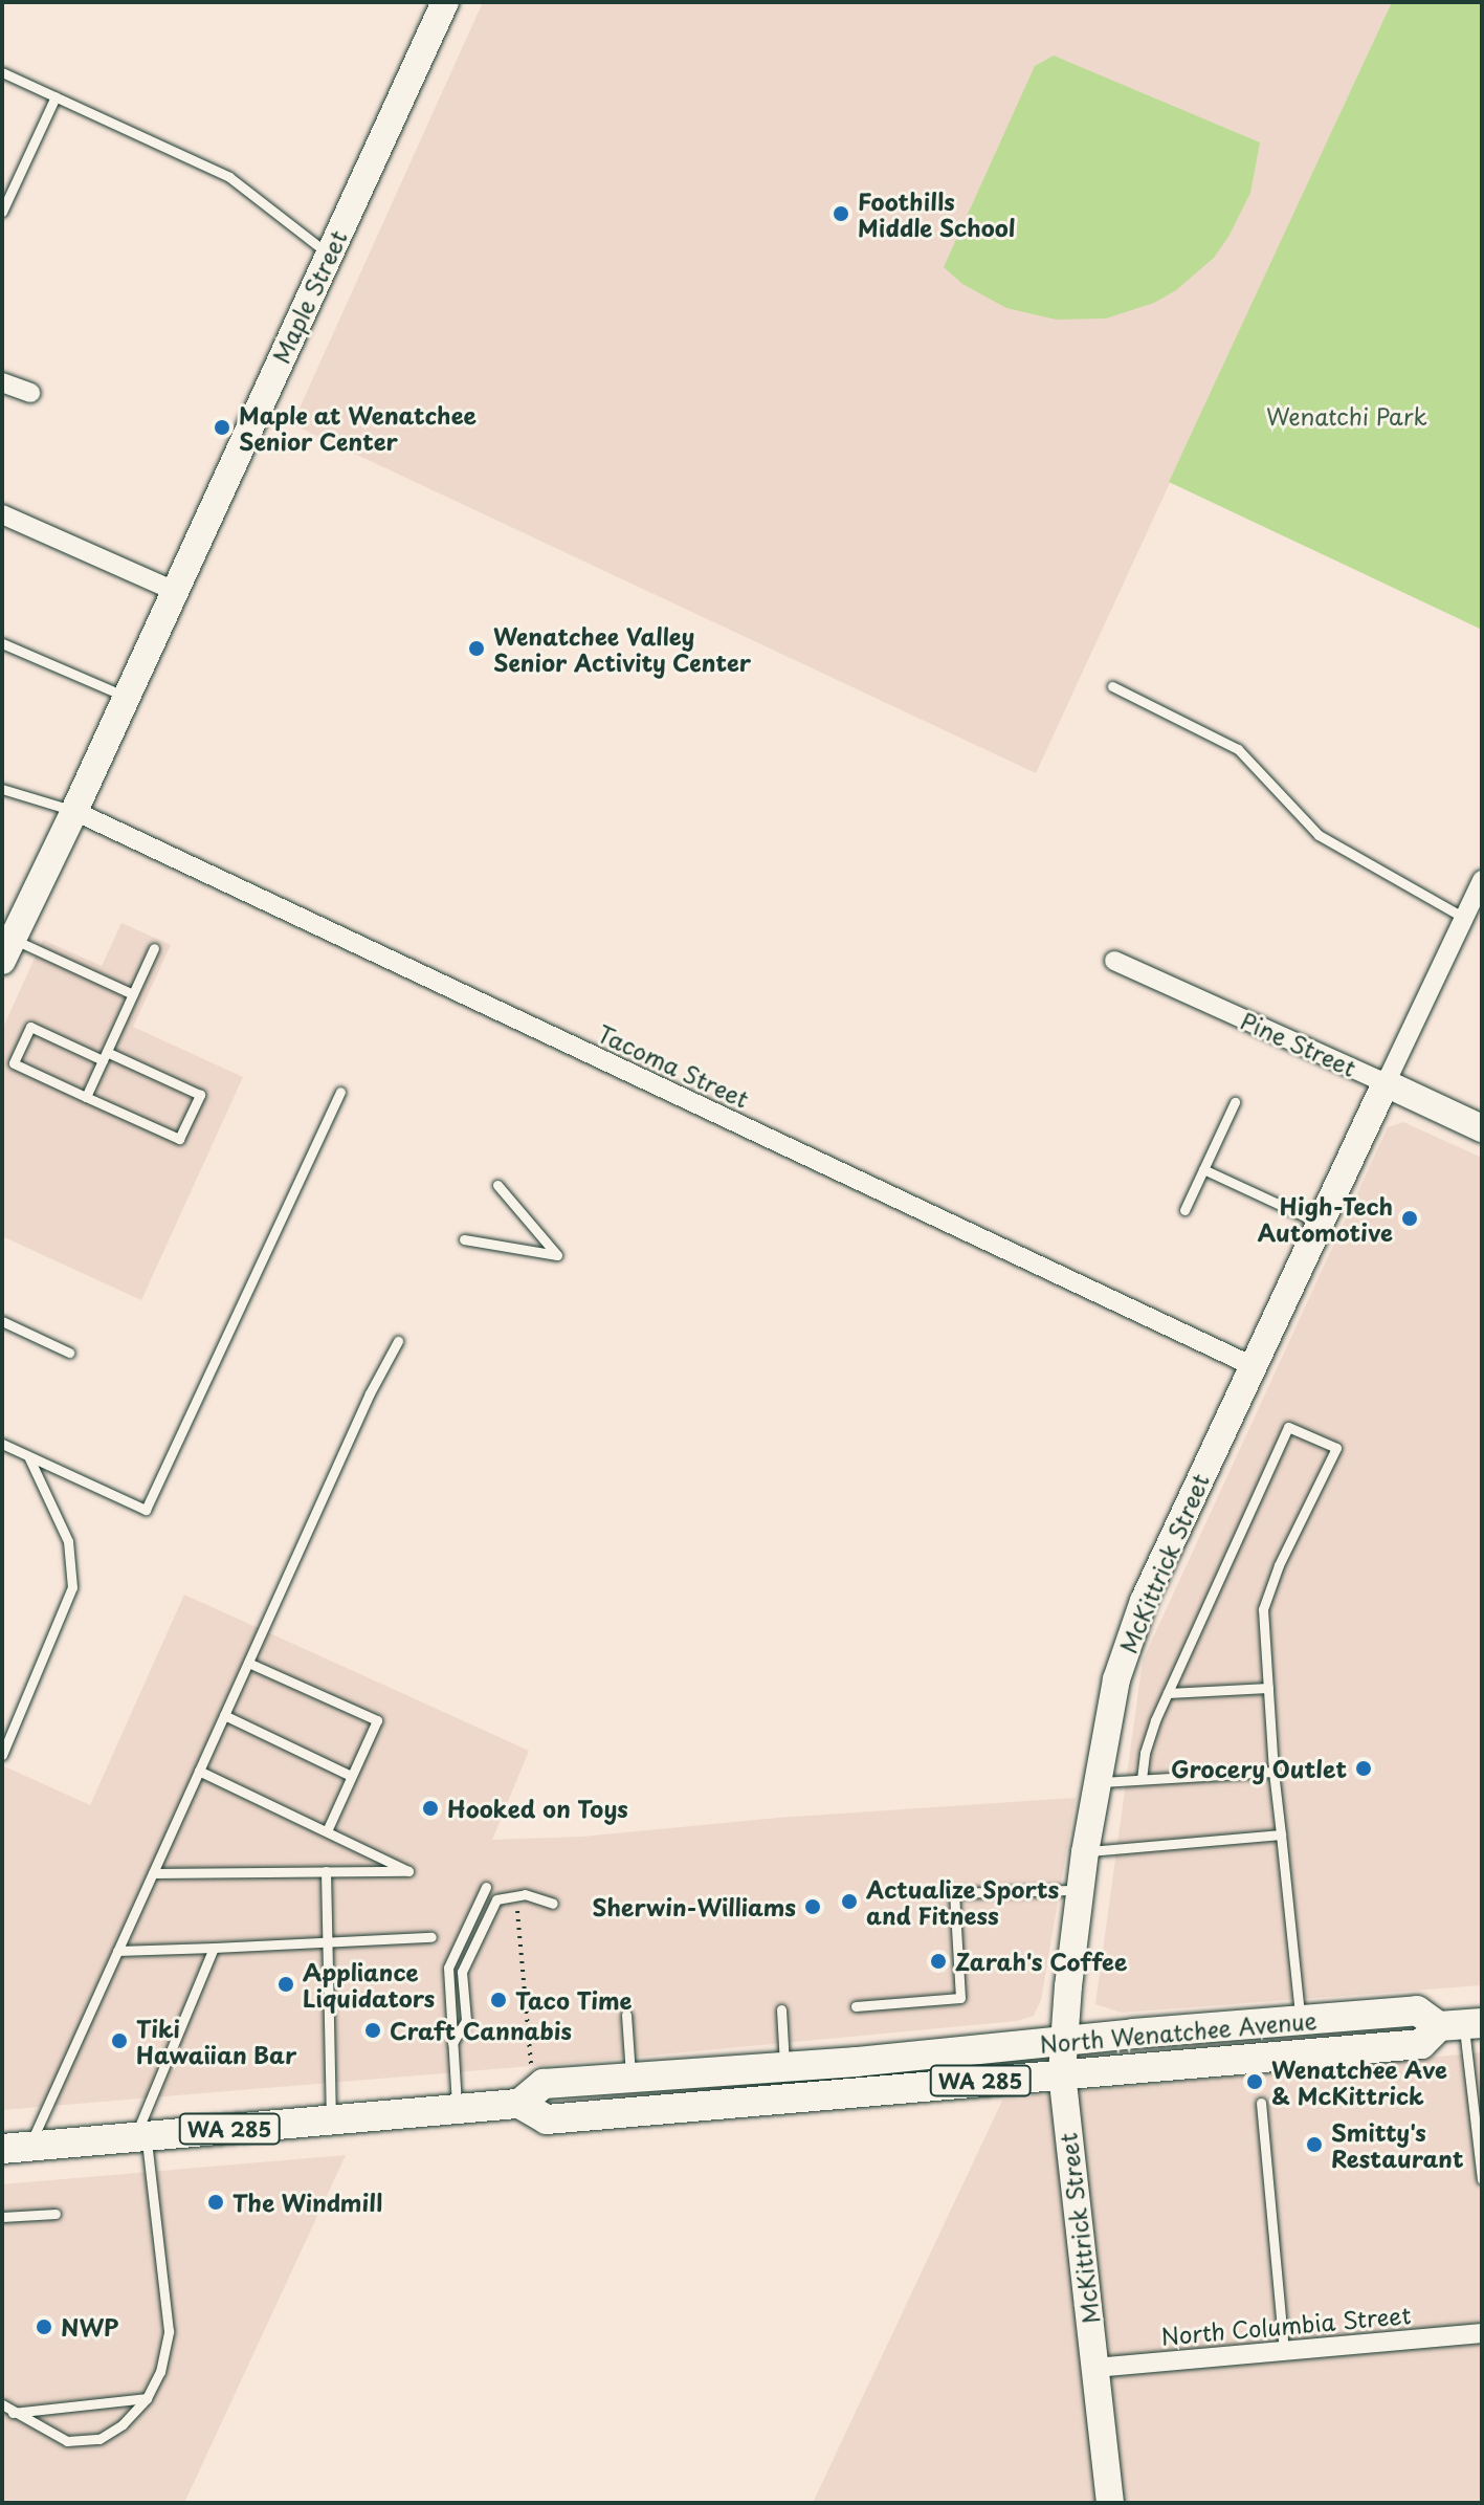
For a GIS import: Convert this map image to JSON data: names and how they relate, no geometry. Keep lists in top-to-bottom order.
{
  "streets": {
    "main road": ["North Wenatchee Avenue", "WA 285"],
    "street": [
      "Maple Street",
      "Pine Street",
      "Tacoma Street",
      "McKittrick Street",
      "North Columbia Street"
    ]
  },
  "crossings": [
    ["Maple Street", "Tacoma Street"],
    ["Pine Street", "McKittrick Street"],
    ["Tacoma Street", "McKittrick Street"],
    ["McKittrick Street", "North Wenatchee Avenue"],
    ["McKittrick Street", "North Columbia Street"]
  ],
  "parks": ["Wenatchi Park"],
  "places": [
    "Foothills Middle School",
    "Maple at Wenatchee Senior Center",
    "Wenatchee Valley Senior Activity Center",
    "High-Tech Automotive",
    "Grocery Outlet",
    "Hooked on Toys",
    "Actualize Sports and Fitness",
    "Sherwin-Williams",
    "Zarah's Coffee",
    "Appliance Liquidators",
    "Taco Time",
    "Craft Cannabis",
    "Tiki Hawaiian Bar",
    "Wenatchee Ave & McKittrick",
    "Smitty's Restaurant",
    "The Windmill",
    "NWP"
  ]
}
